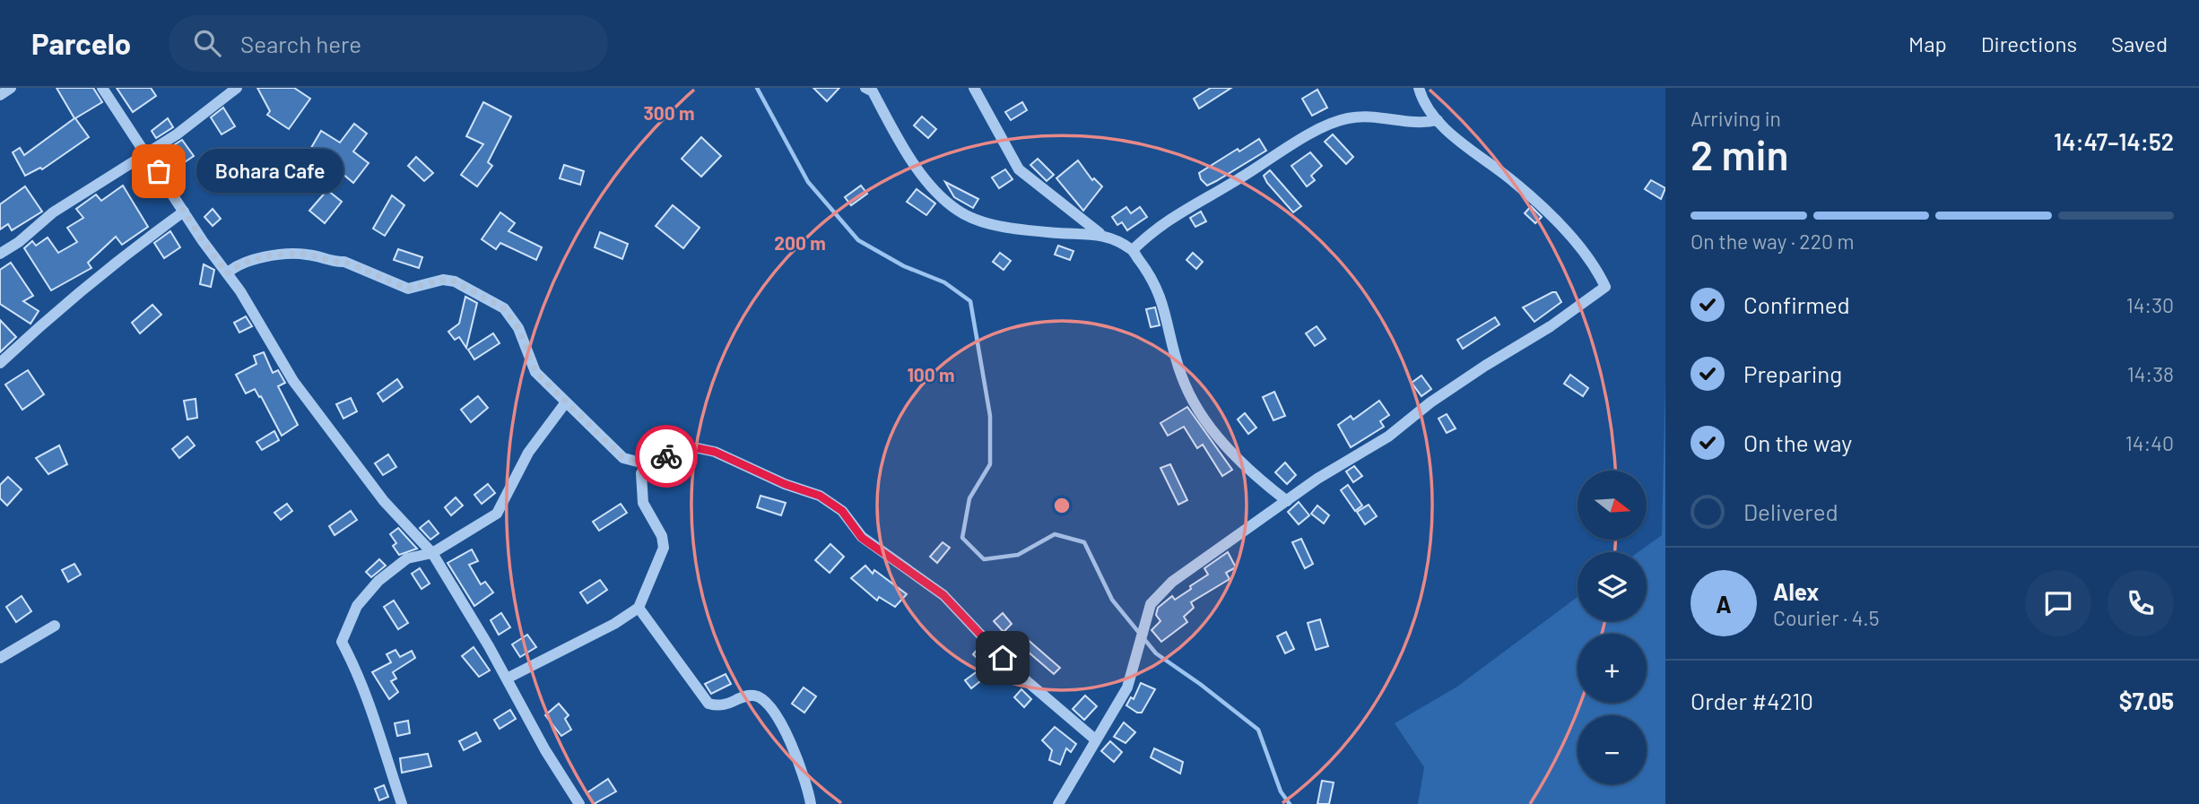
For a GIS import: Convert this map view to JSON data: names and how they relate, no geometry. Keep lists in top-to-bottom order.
{
  "places": ["Bohara Cafe"],
  "north": "right",
  "page": {
    "header": "Parcelo",
    "search": "Search here",
    "nav": ["Map", "Directions", "Saved"],
    "heading": ["2 min", "Arriving in", "14:47–14:52"],
    "panel": [
      "Alex",
      "Courier · 4.5",
      "Order #4210",
      "$7.05"
    ],
    "bubble": "Bohara Cafe",
    "bar": "On the way · 220 m",
    "list": [
      ["Confirmed", "14:30"],
      ["Preparing", "14:38"],
      ["On the way", "14:40"],
      "Delivered"
    ],
    "map_buttons": ["+", "−"],
    "round": "A"
  },
  "rings": ["300 m", "200 m", "100 m"]
}
